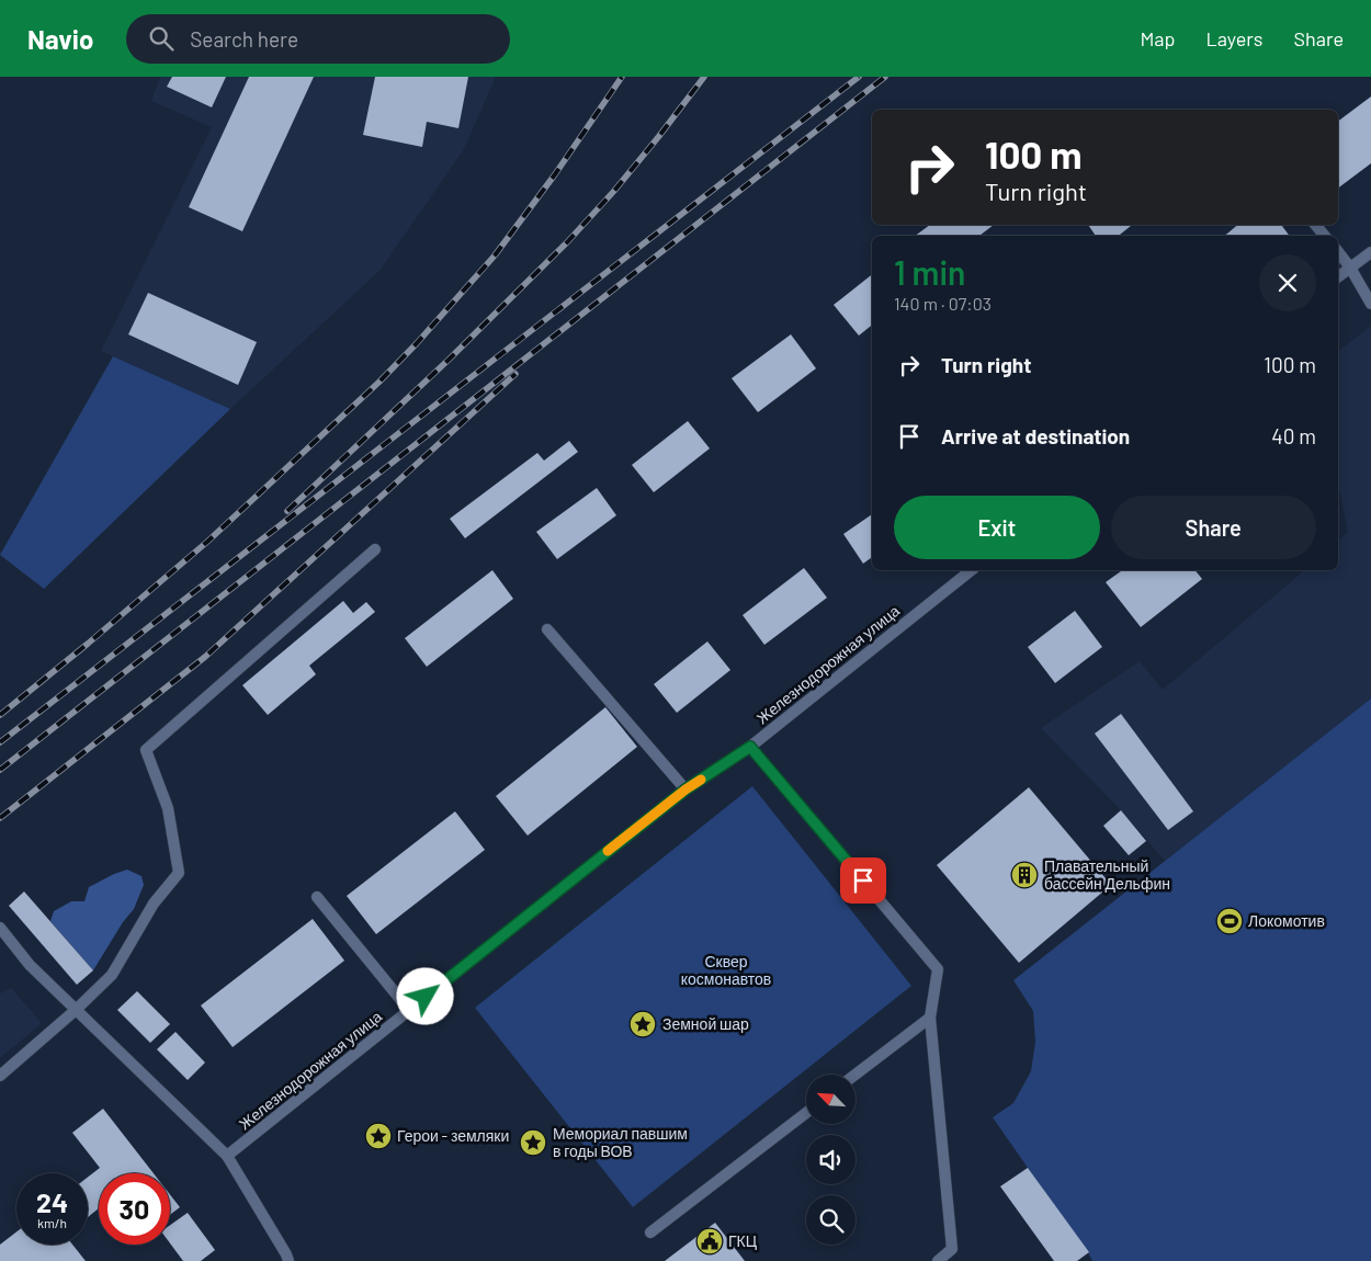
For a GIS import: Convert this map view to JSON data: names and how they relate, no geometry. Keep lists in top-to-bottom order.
{
  "streets": {
    "street": ["Железнодорожная улица"]
  },
  "parks": ["Сквер космонавтов"],
  "places": {
    "building": ["Плавательный бассейн Дельфин"],
    "sports": ["Локомотив"],
    "place": ["Земной шар", "Герои - земляки", "Мемориал павшим в годы ВОВ"],
    "public building": ["ГКЦ"]
  },
  "north": "top left",
  "page": {
    "header": "Navio",
    "search": "Search here",
    "nav": ["Map", "Layers", "Share"],
    "turn": ["100 m", "Turn right"],
    "heading": ["1 min", "140 m · 07:03"],
    "list": [
      {
        "name": "Turn right",
        "value": "100 m"
      },
      {
        "name": "Arrive at destination",
        "value": "40 m"
      }
    ],
    "buttons": ["Exit", "Share"],
    "speed": "24 km/h",
    "limit": "30"
  }
}
